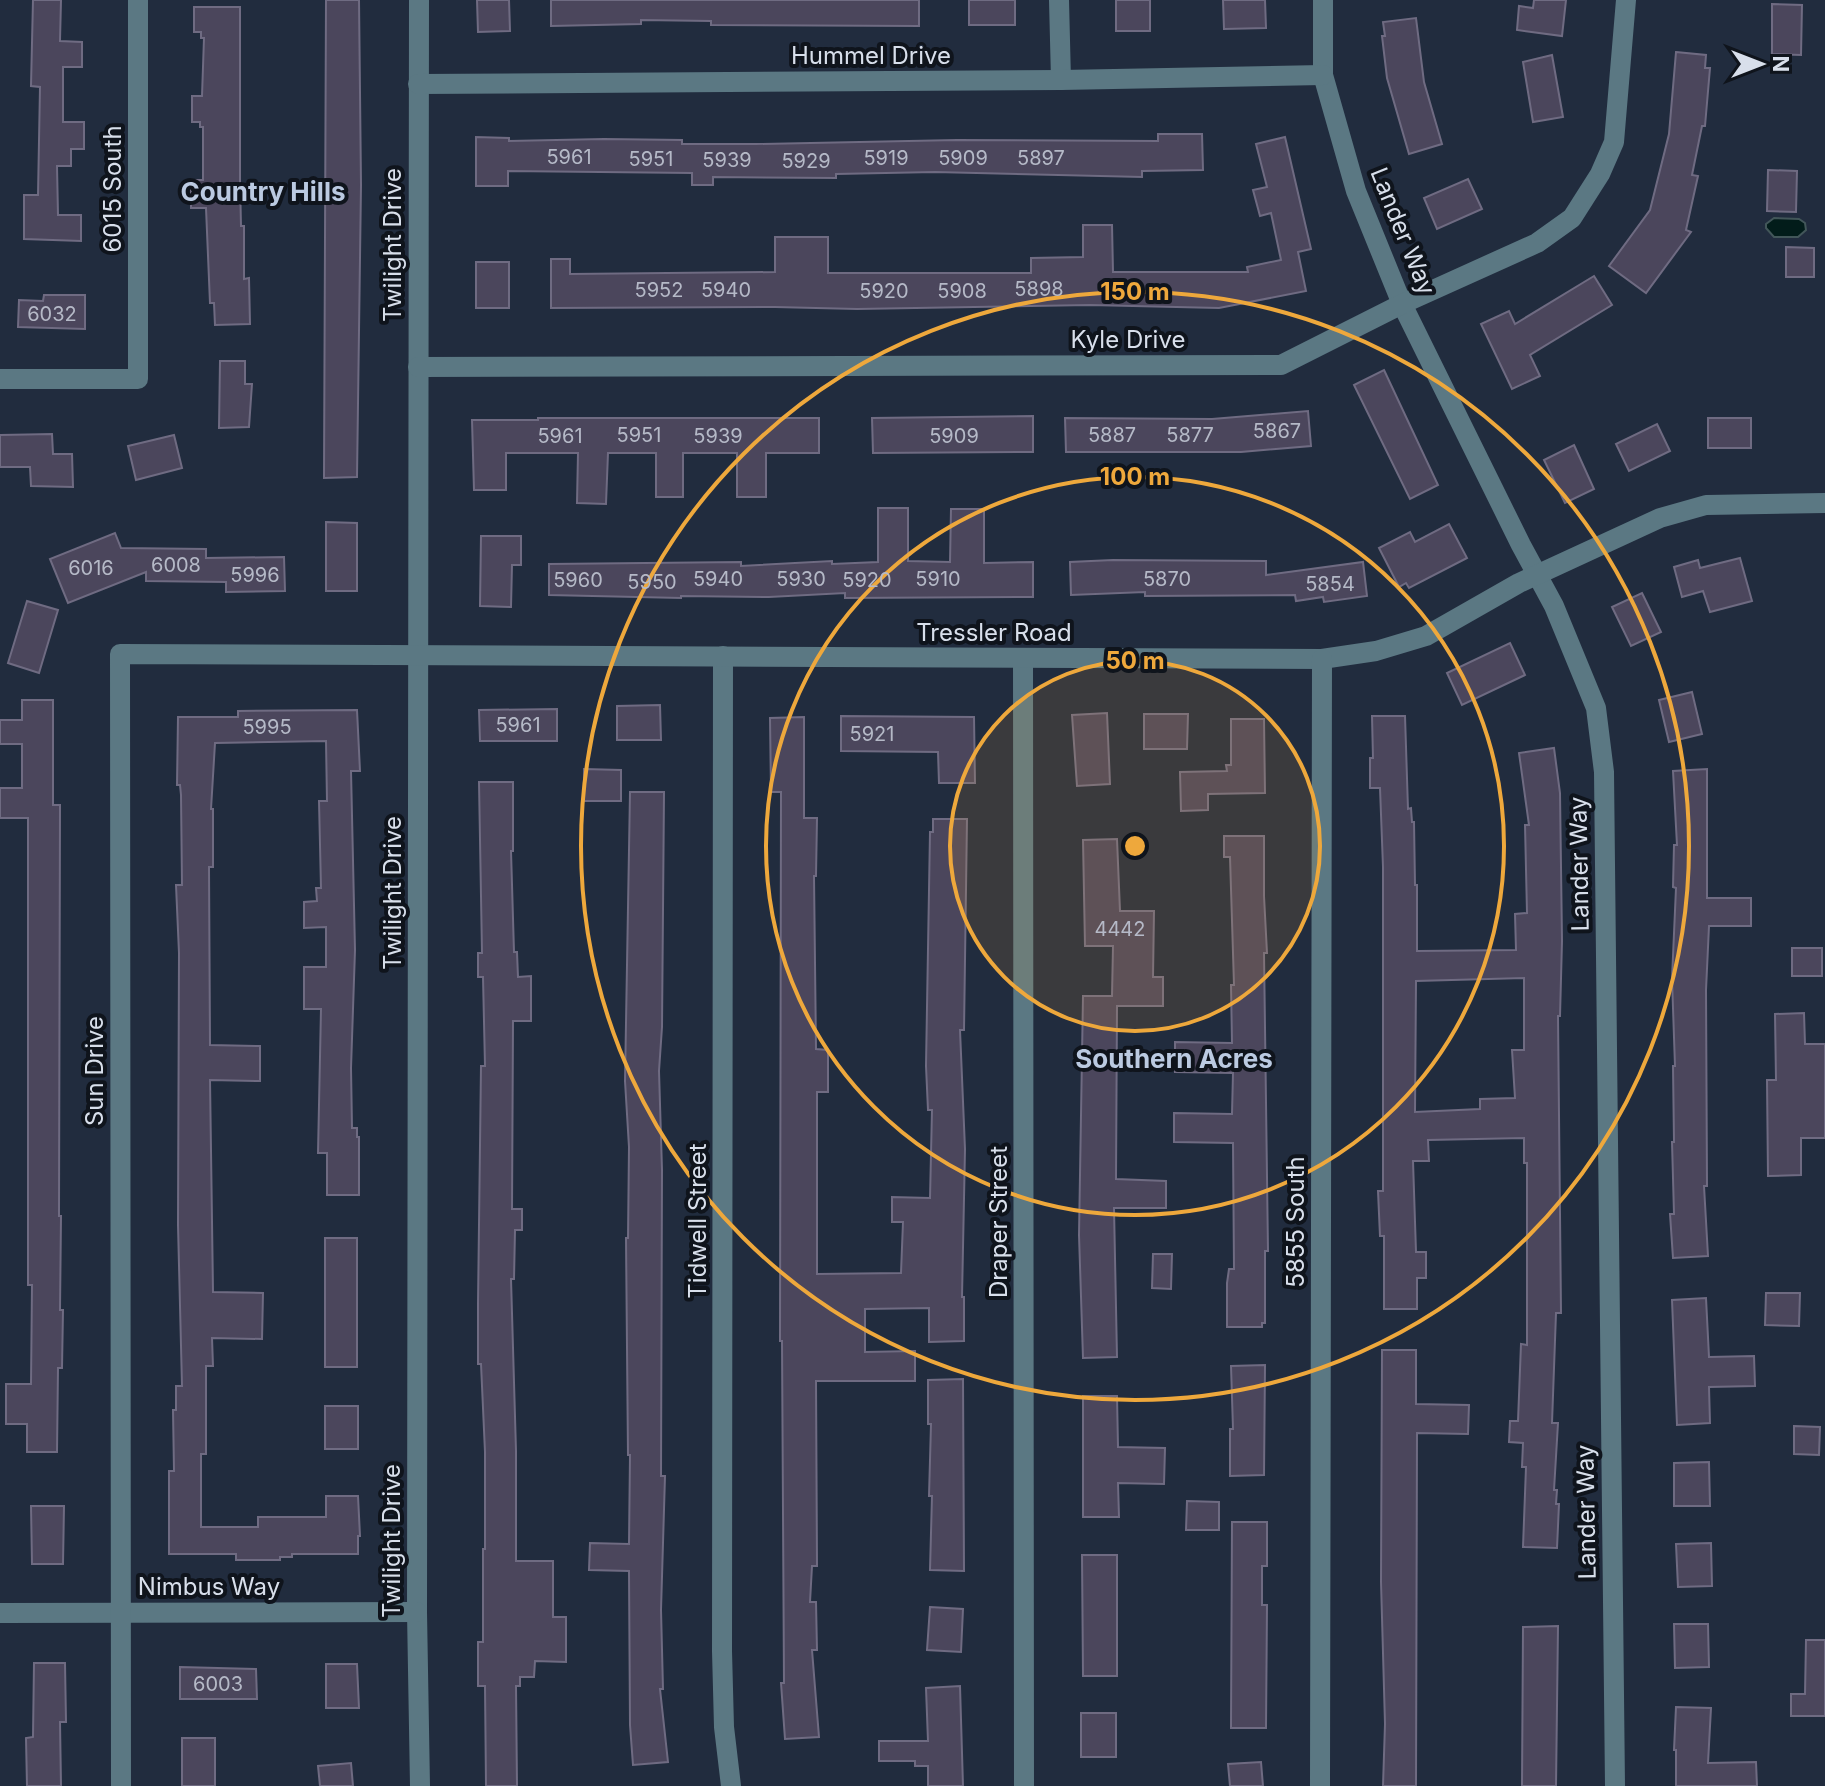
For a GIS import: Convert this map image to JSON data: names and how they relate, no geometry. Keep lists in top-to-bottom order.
{
  "streets": {
    "street": [
      "Hummel Drive",
      "6015 South",
      "Lander Way",
      "Twilight Drive",
      "Kyle Drive",
      "Tressler Road",
      "Sun Drive",
      "Tidwell Street",
      "Draper Street",
      "5855 South",
      "Nimbus Way"
    ]
  },
  "crossings": [
    ["Hummel Drive", "Lander Way"],
    ["Hummel Drive", "Twilight Drive"],
    ["Lander Way", "Kyle Drive"],
    ["Lander Way", "Tressler Road"],
    ["Twilight Drive", "Kyle Drive"],
    ["Twilight Drive", "Tressler Road"],
    ["Twilight Drive", "Sun Drive"],
    ["Twilight Drive", "Nimbus Way"],
    ["Tressler Road", "Sun Drive"],
    ["Tressler Road", "Tidwell Street"],
    ["Tressler Road", "Draper Street"],
    ["Tressler Road", "5855 South"],
    ["Sun Drive", "Nimbus Way"]
  ],
  "districts": ["Country Hills", "Southern Acres"],
  "house_numbers": [
    "5961",
    "5919",
    "5909",
    "5897",
    "5951",
    "5939",
    "5929",
    "5898",
    "5952",
    "5940",
    "5920",
    "5908",
    "6032",
    "5867",
    "5951",
    "5887",
    "5877",
    "5961",
    "5939",
    "5909",
    "6008",
    "6016",
    "5996",
    "5940",
    "5930",
    "5910",
    "5870",
    "5960",
    "5920",
    "5950",
    "5854",
    "5961",
    "5995",
    "5921",
    "4442",
    "6003"
  ],
  "north": "right",
  "rings": ["150 m", "100 m", "50 m"]
}
